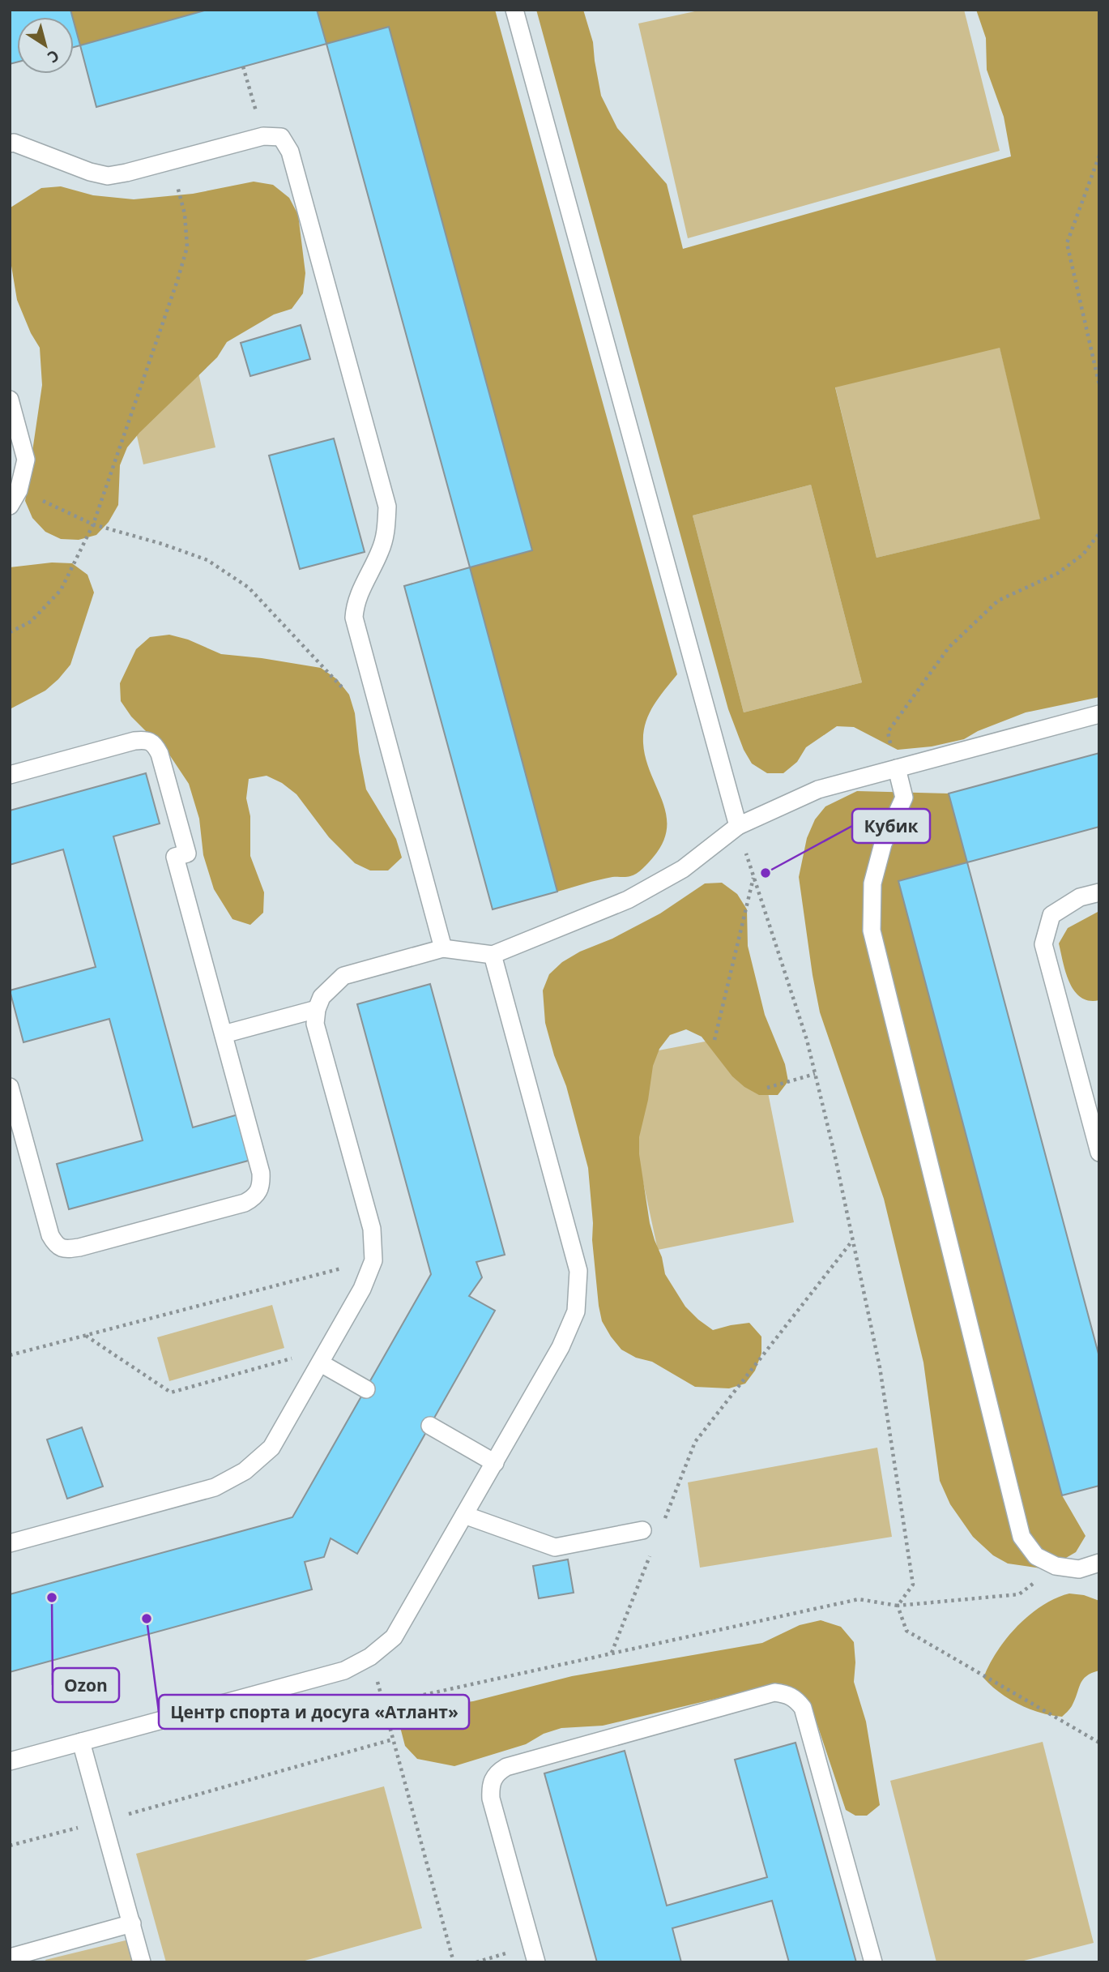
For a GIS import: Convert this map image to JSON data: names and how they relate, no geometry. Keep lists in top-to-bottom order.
{
  "places": ["Кубик", "Ozon", "Центр спорта и досуга «Атлант»"],
  "north": "bottom right"
}
